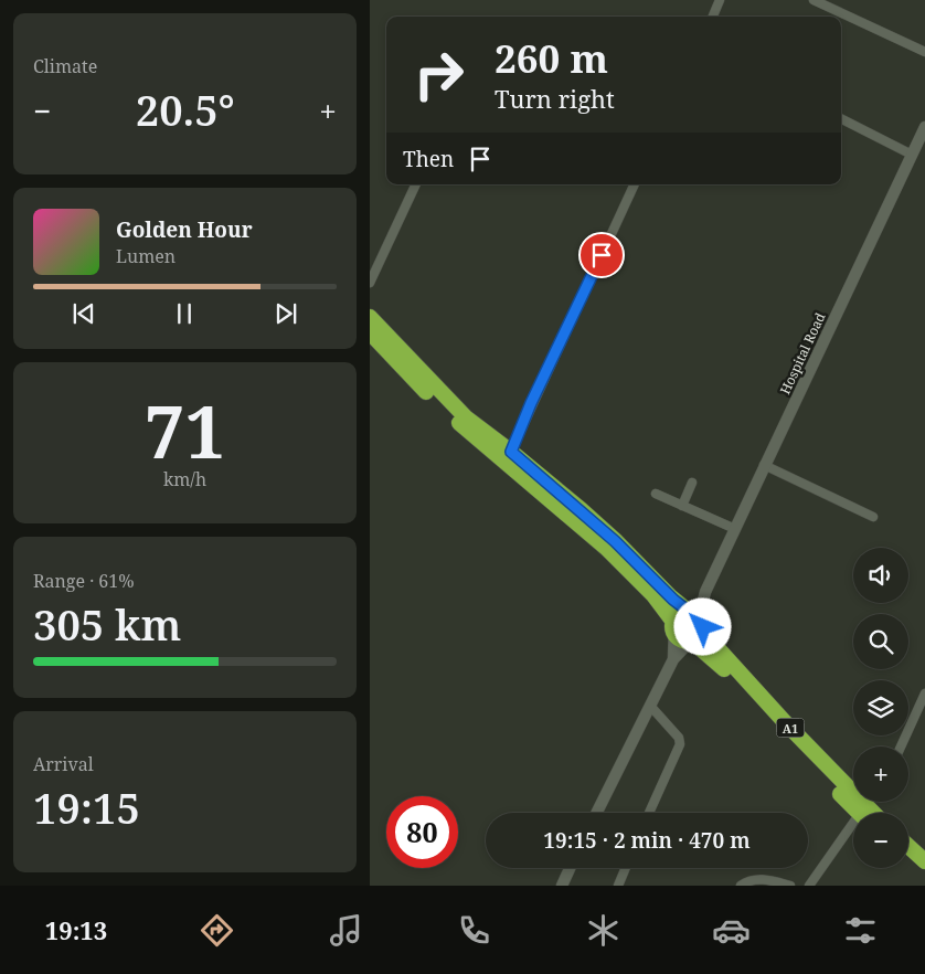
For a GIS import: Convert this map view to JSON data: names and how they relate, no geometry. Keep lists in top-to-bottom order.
{
  "streets": {
    "highway": ["A1"],
    "street": ["Hospital Road"]
  },
  "page": {
    "tile": [
      "Climate",
      ["71", "km/h"],
      ["Range · 61%", "305 km"],
      ["Arrival", "19:15"]
    ],
    "turn": ["260 m", "Turn right"],
    "heat": ["−", "20.5°", "+"],
    "then": "Then",
    "song": ["Golden Hour", "Lumen"],
    "map_buttons": ["+", "−"],
    "limit": "80",
    "trip": "19:15 · 2 min · 470 m",
    "tabs": "19:13"
  }
}
